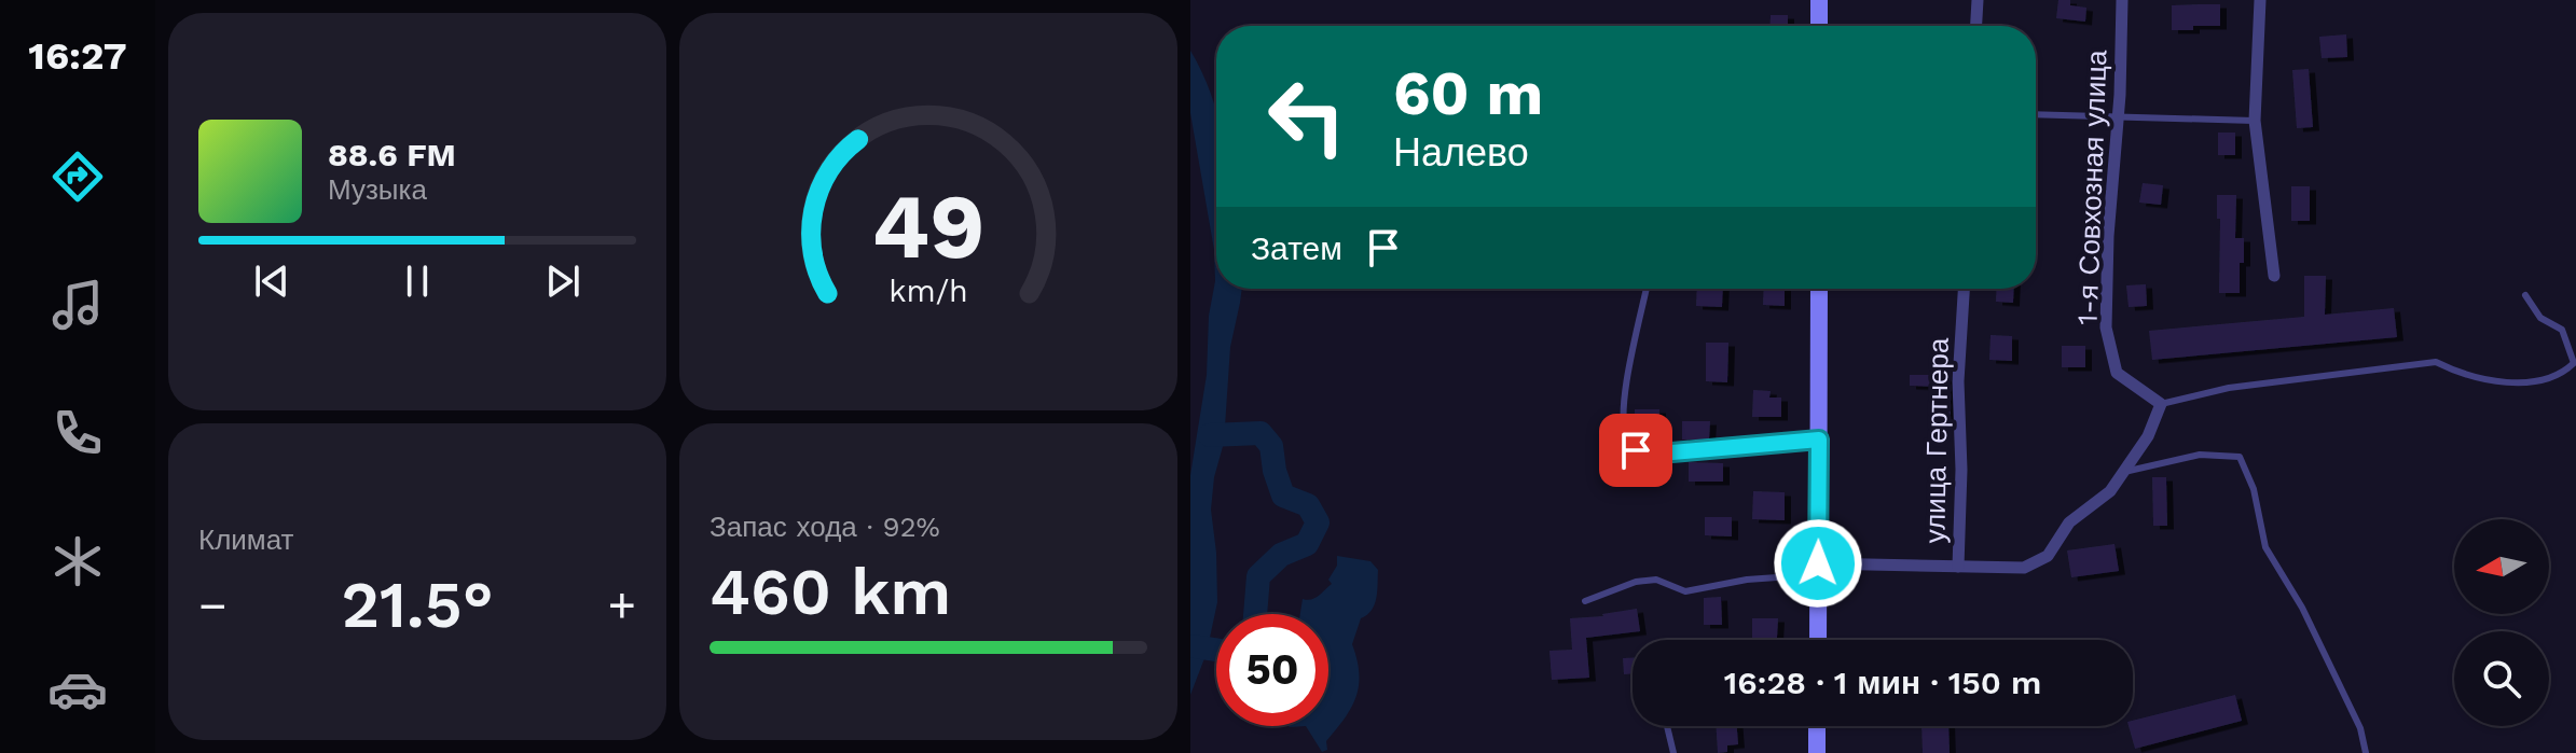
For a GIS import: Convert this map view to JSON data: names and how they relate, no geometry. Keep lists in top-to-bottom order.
{
  "streets": {
    "street": ["1-я Совхозная улица", "улица Гертнера"]
  },
  "north": "left",
  "page": {
    "tabs": "16:27",
    "turn": ["60 m", "Налево"],
    "song": ["88.6 FM", "Музыка"],
    "then": "Затем",
    "tile": [
      "Климат",
      ["Запас хода · 92%", "460 km"]
    ],
    "heat": ["−", "21.5°", "+"],
    "limit": "50",
    "trip": "16:28 · 1 мин · 150 m",
    "gauge": ["49", "km/h"]
  }
}
